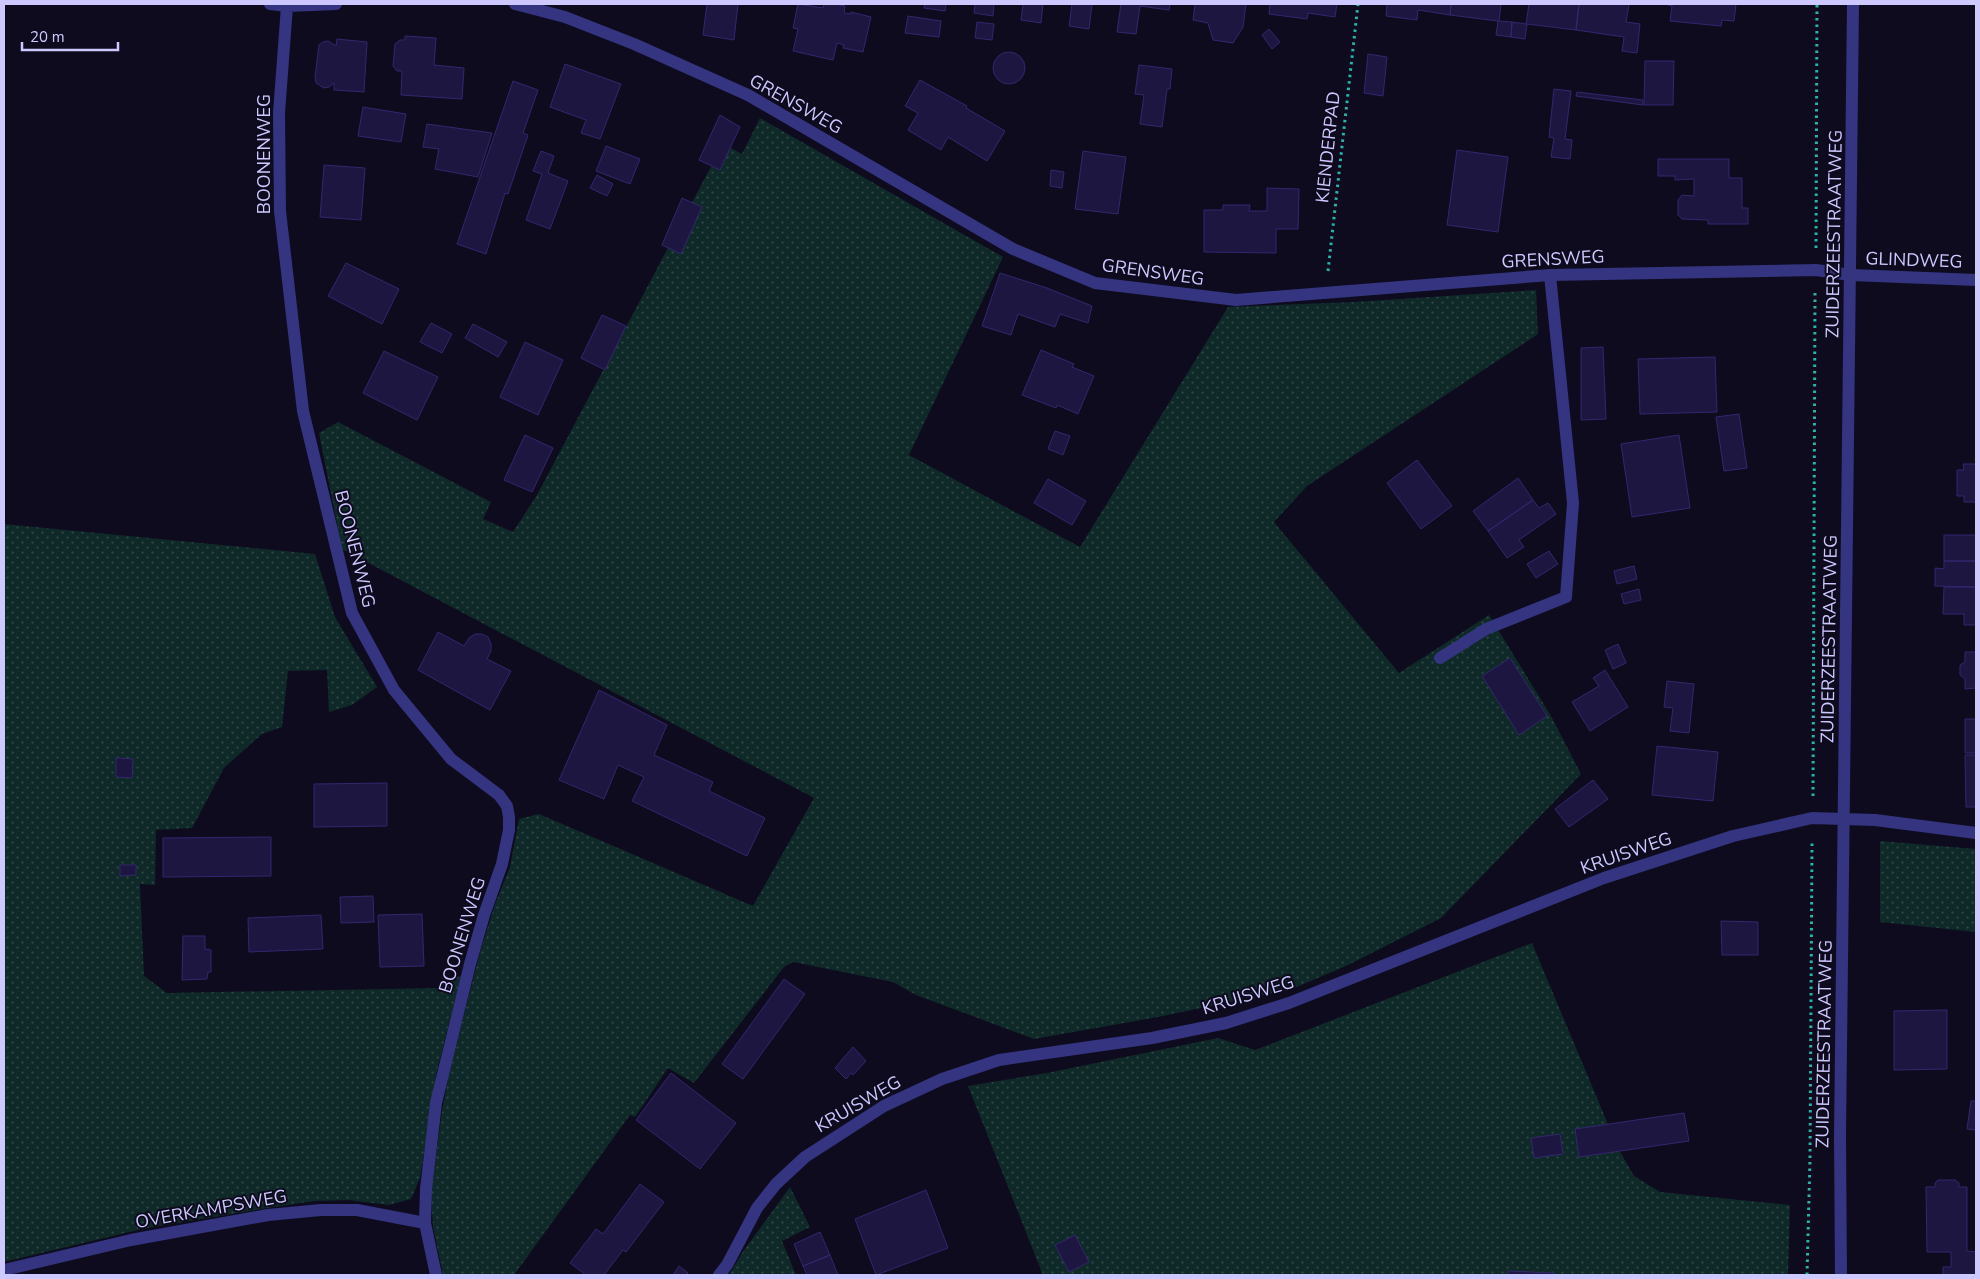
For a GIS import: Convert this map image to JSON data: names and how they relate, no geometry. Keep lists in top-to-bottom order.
{
  "streets": {
    "street": [
      "GRENSWEG",
      "BOONENWEG",
      "ZUIDERZEESTRAATWEG",
      "GLINDWEG",
      "KRUISWEG",
      "OVERKAMPSWEG"
    ],
    "path": ["KIENDERPAD"]
  },
  "crossings": [
    ["GRENSWEG", "KIENDERPAD"],
    ["GRENSWEG", "ZUIDERZEESTRAATWEG"],
    ["GRENSWEG", "GLINDWEG"],
    ["BOONENWEG", "OVERKAMPSWEG"],
    ["ZUIDERZEESTRAATWEG", "GLINDWEG"],
    ["ZUIDERZEESTRAATWEG", "KRUISWEG"]
  ],
  "scale_bar": "20 m"
}
